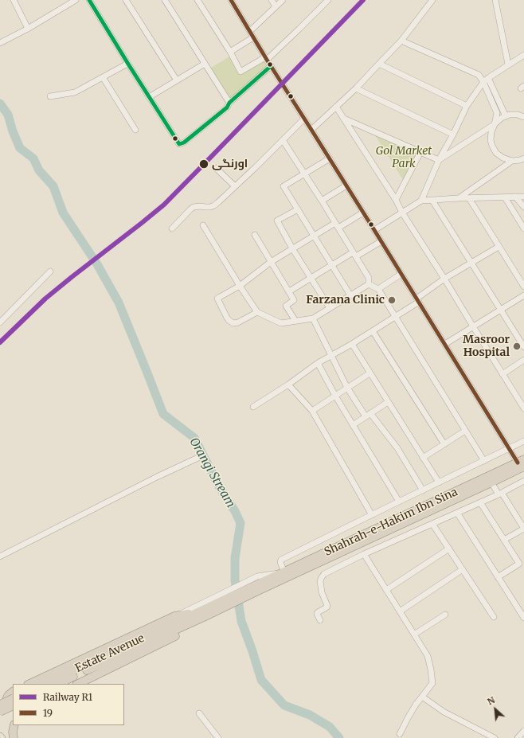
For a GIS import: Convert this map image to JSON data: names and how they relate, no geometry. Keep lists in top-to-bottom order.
{
  "streets": {
    "highway": ["Shahrah-e-Hakim Ibn Sina", "Estate Avenue"]
  },
  "water": ["Orangi Stream"],
  "parks": ["Gol Market Park"],
  "places": ["اورنگی", "Farzana Clinic", "Masroor Hospital"],
  "lines": ["rail line R1", "transit line 19"],
  "legend": ["Railway R1", "19"],
  "north": "top left"
}
